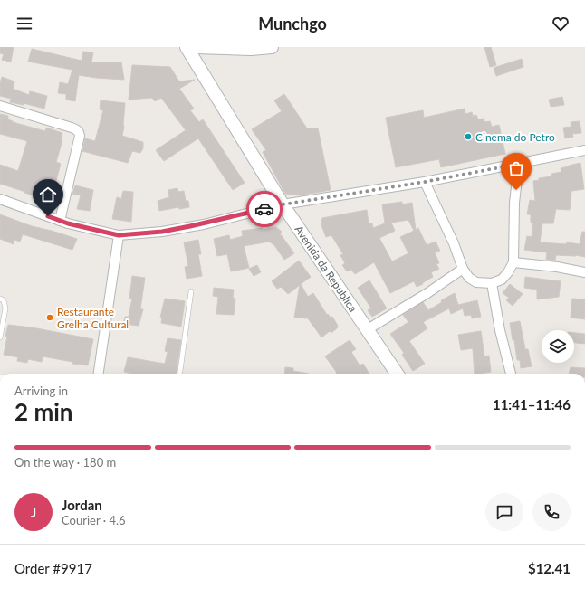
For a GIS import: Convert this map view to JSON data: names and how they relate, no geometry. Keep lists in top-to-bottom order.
{
  "streets": {
    "main road": ["Avenida da Republica"]
  },
  "places": ["Cinema do Petro", "Restaurante Grelha Cultural"],
  "page": {
    "header": "Munchgo",
    "heading": ["2 min", "Arriving in", "11:41–11:46"],
    "panel": [
      "Jordan",
      "Courier · 4.6",
      "Order #9917",
      "$12.41"
    ],
    "bar": "On the way · 180 m",
    "round": "J"
  }
}
